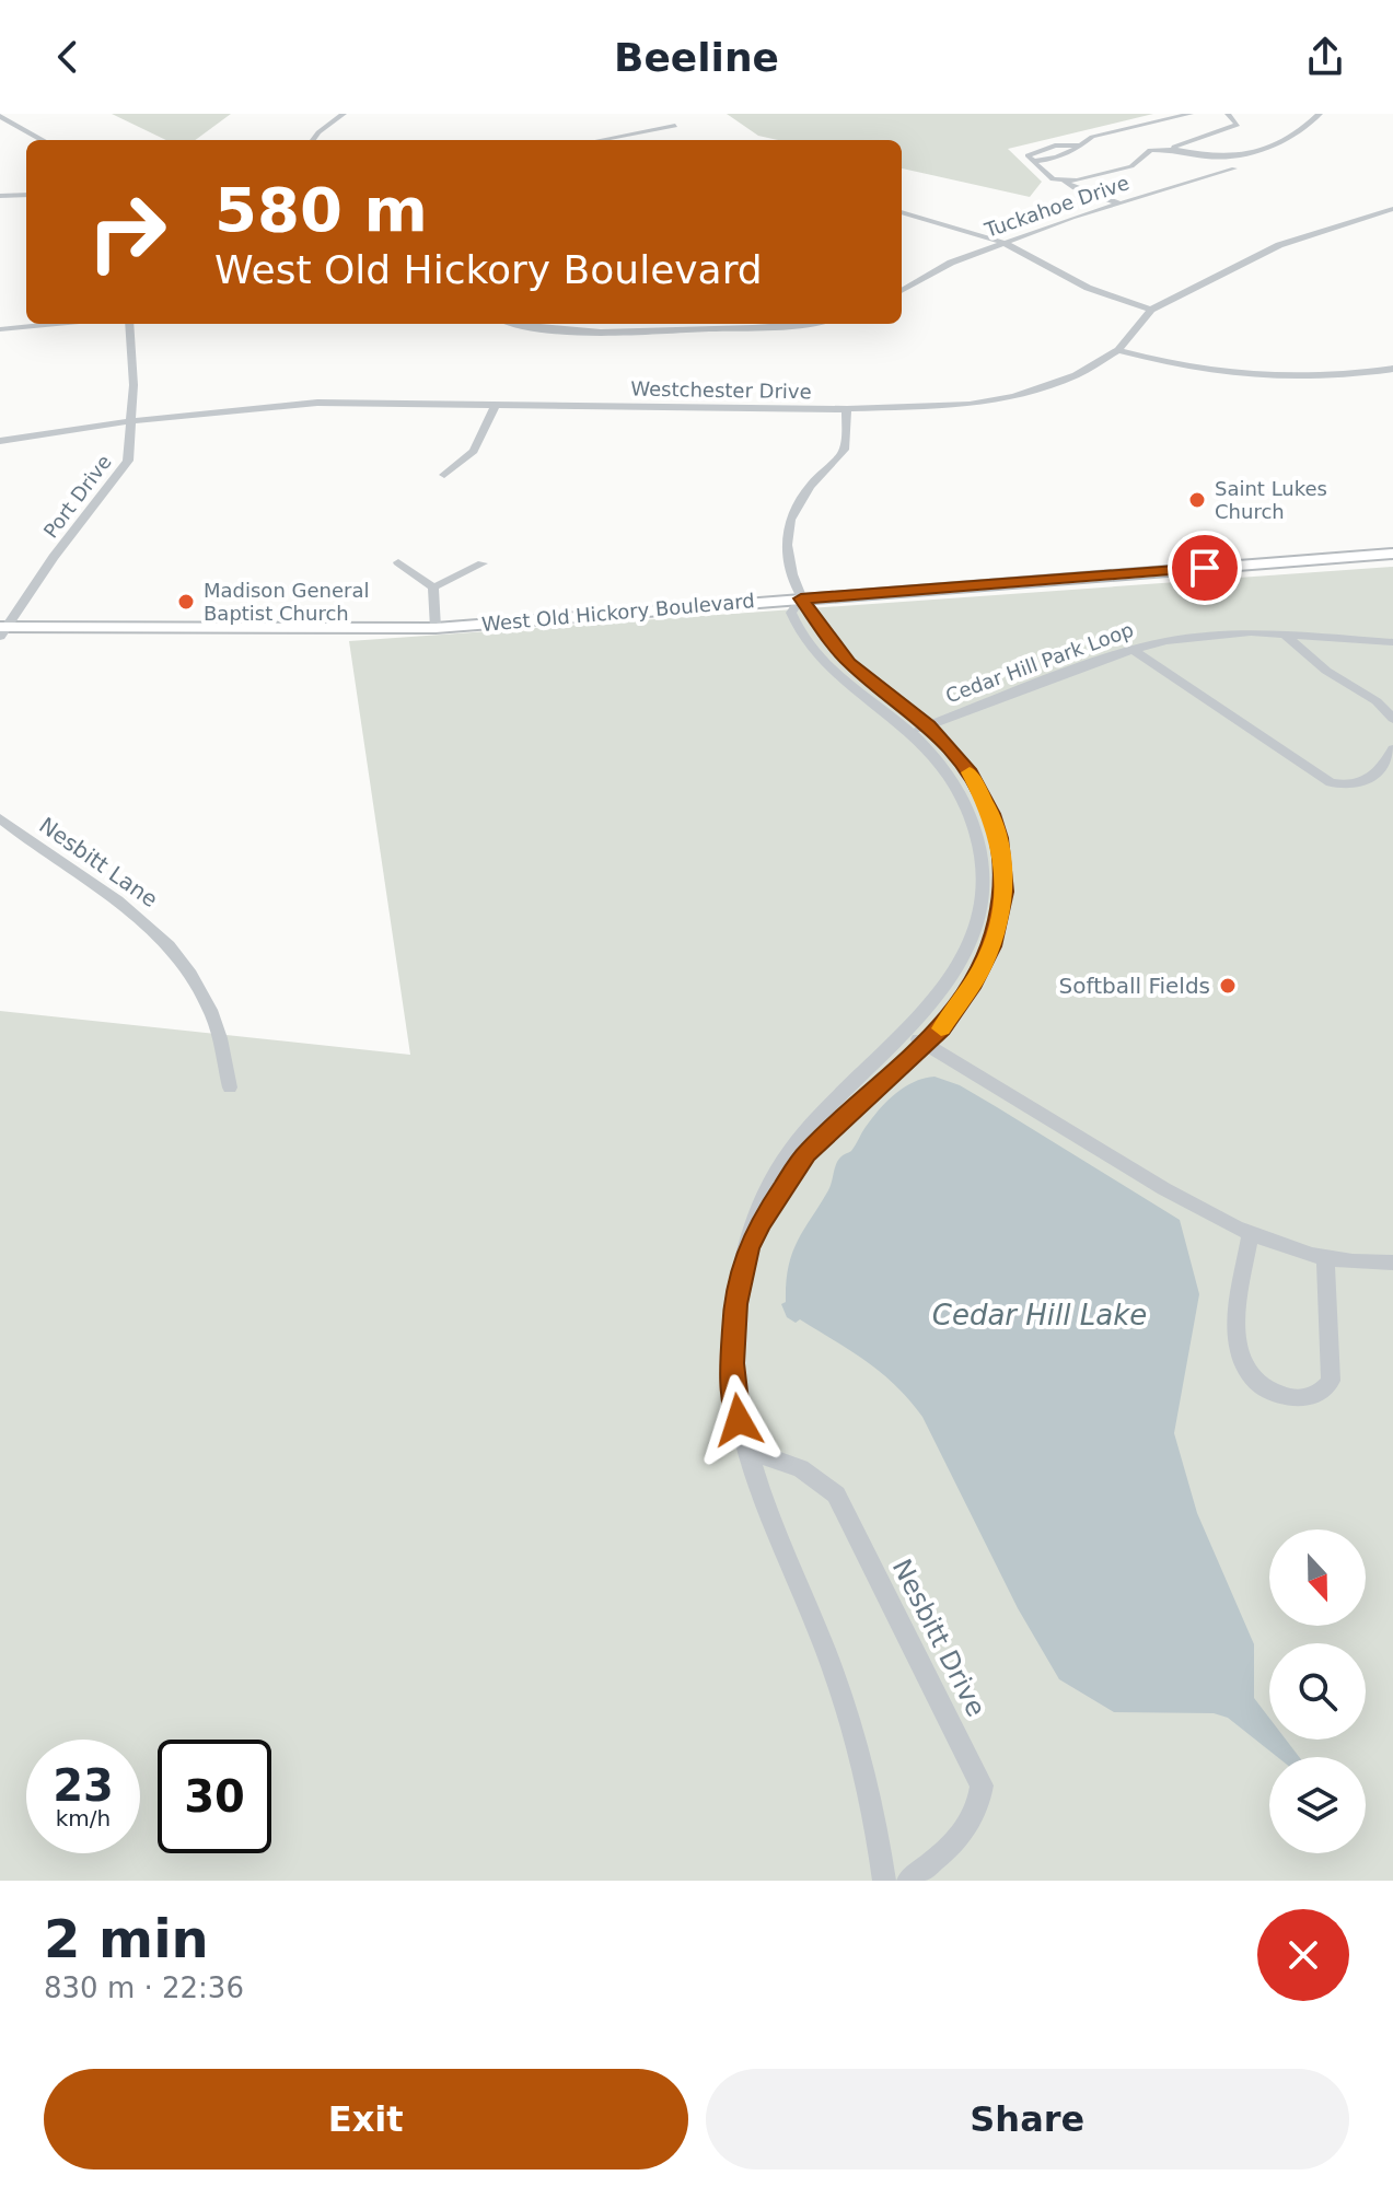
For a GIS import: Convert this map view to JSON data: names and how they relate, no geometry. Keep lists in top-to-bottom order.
{
  "streets": {
    "main road": ["West Old Hickory Boulevard"],
    "street": [
      "Tuckahoe Drive",
      "Westchester Drive",
      "Port Drive",
      "Cedar Hill Park Loop",
      "Nesbitt Lane",
      "Nesbitt Drive"
    ]
  },
  "crossings": [
    ["Westchester Drive", "Port Drive"],
    ["Port Drive", "West Old Hickory Boulevard"]
  ],
  "water": ["Cedar Hill Lake"],
  "places": ["Saint Lukes Church", "Madison General Baptist Church", "Softball Fields"],
  "north": "bottom",
  "page": {
    "header": "Beeline",
    "turn": ["580 m", "West Old Hickory Boulevard"],
    "speed": "23 km/h",
    "limit": "30",
    "heading": ["2 min", "830 m · 22:36"],
    "buttons": ["Exit", "Share"]
  }
}
